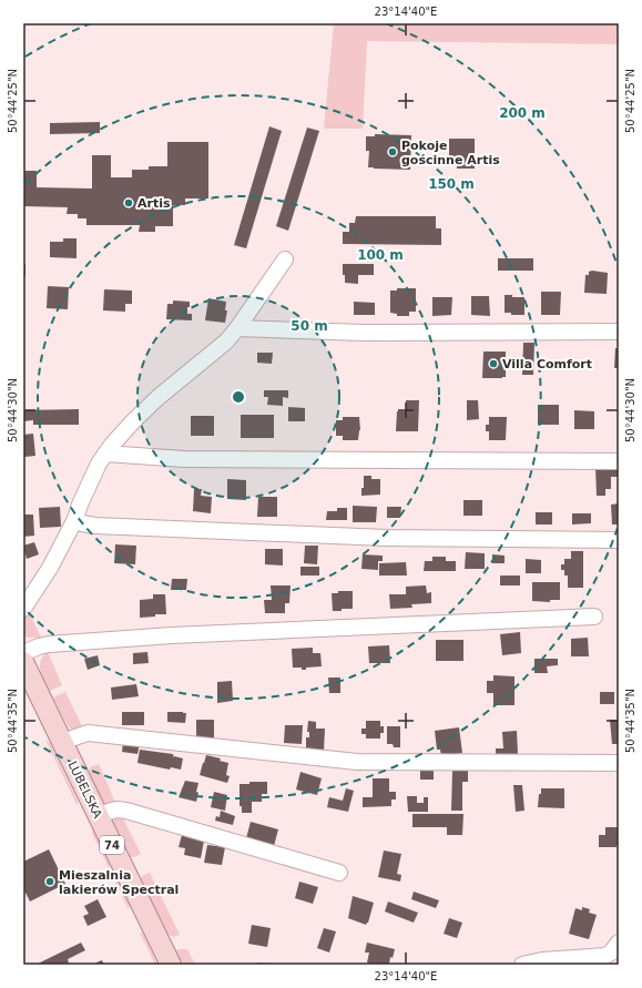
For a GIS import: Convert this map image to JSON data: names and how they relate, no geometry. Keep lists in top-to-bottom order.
{
  "streets": {
    "main road": ["LUBELSKA", "74"]
  },
  "places": [
    "Pokoje gościnne Artis",
    "Artis",
    "Villa Comfort",
    "Mieszalnia lakierów Spectral"
  ],
  "coordinates": [
    "23°14'40\"E",
    "50°44'25\"N",
    "50°44'30\"N",
    "50°44'35\"N"
  ],
  "rings": [
    "200 m",
    "150 m",
    "100 m",
    "50 m"
  ]
}
